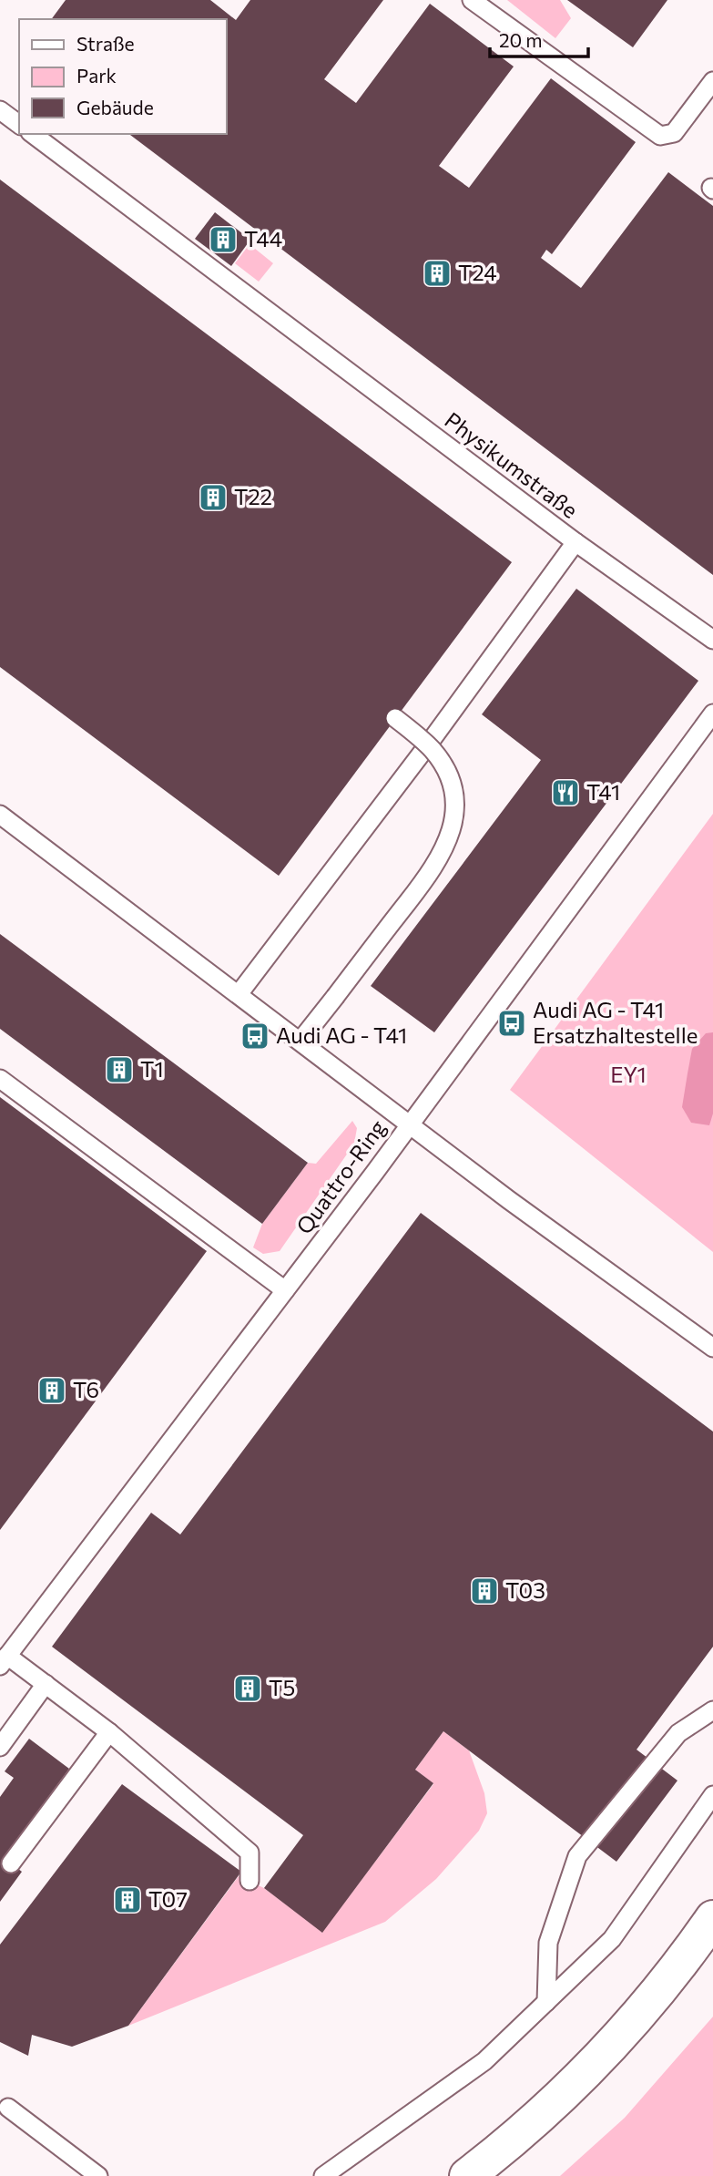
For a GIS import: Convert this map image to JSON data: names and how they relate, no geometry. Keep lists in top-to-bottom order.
{
  "streets": {
    "lane": ["Physikumstraße", "Quattro-Ring"]
  },
  "crossings": [
    ["Physikumstraße", "Quattro-Ring"]
  ],
  "parks": ["EY1"],
  "places": {
    "building": [
      "T44",
      "T24",
      "T22",
      "T1",
      "T6",
      "T03",
      "T5",
      "T07"
    ],
    "restaurant": ["T41"],
    "bus stop": ["Audi AG - T41 Ersatzhaltestelle", "Audi AG - T41"]
  },
  "legend": ["Straße", "Park", "Gebäude"],
  "scale_bar": "20 m"
}
